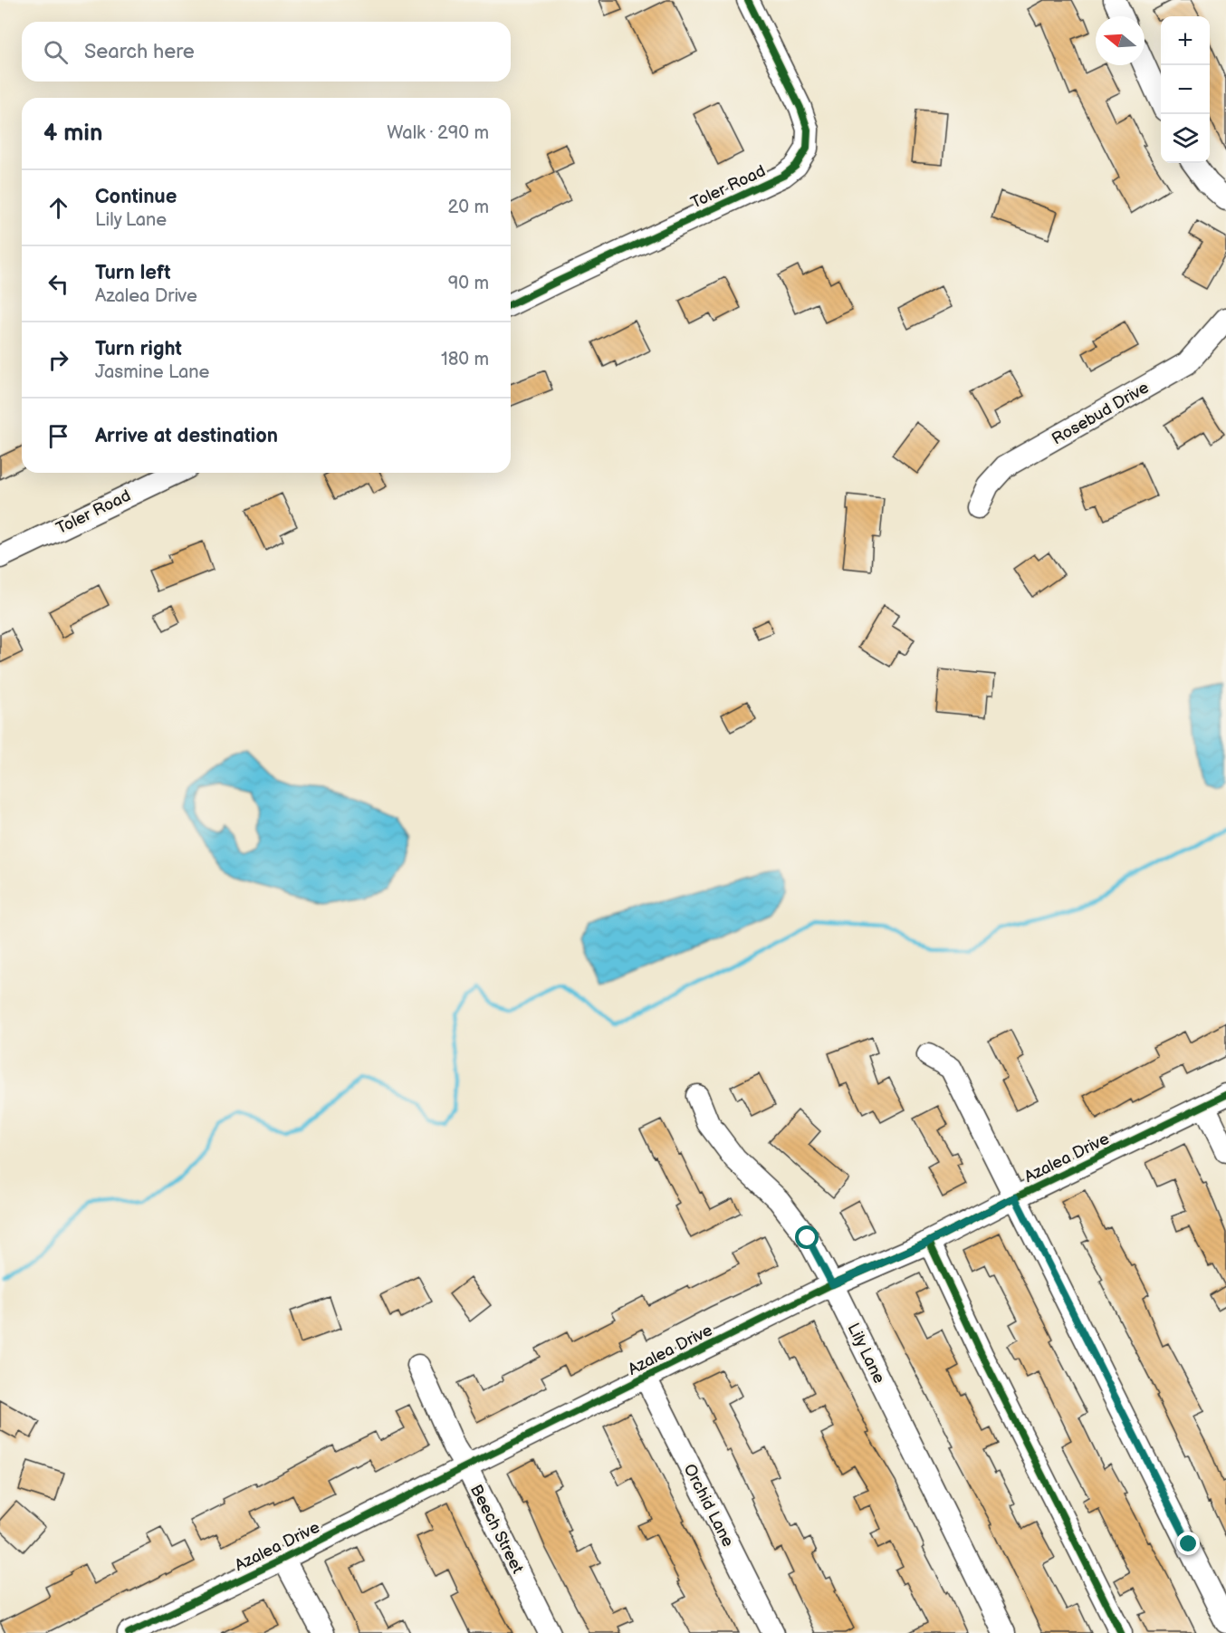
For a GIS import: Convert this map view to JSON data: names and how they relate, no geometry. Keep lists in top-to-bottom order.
{
  "streets": {
    "street": [
      "Toler Road",
      "Rosebud Drive",
      "Azalea Drive",
      "Lily Lane",
      "Orchid Lane",
      "Beech Street"
    ]
  },
  "crossings": [
    ["Azalea Drive", "Lily Lane"],
    ["Azalea Drive", "Orchid Lane"],
    ["Azalea Drive", "Beech Street"]
  ],
  "north": "left",
  "page": {
    "map_buttons": ["+", "−"],
    "search": "Search here",
    "heading": ["4 min", "Walk · 290 m"],
    "list": [
      ["Continue", "Lily Lane", "20 m"],
      ["Turn left", "Azalea Drive", "90 m"],
      ["Turn right", "Jasmine Lane", "180 m"],
      "Arrive at destination"
    ]
  }
}
